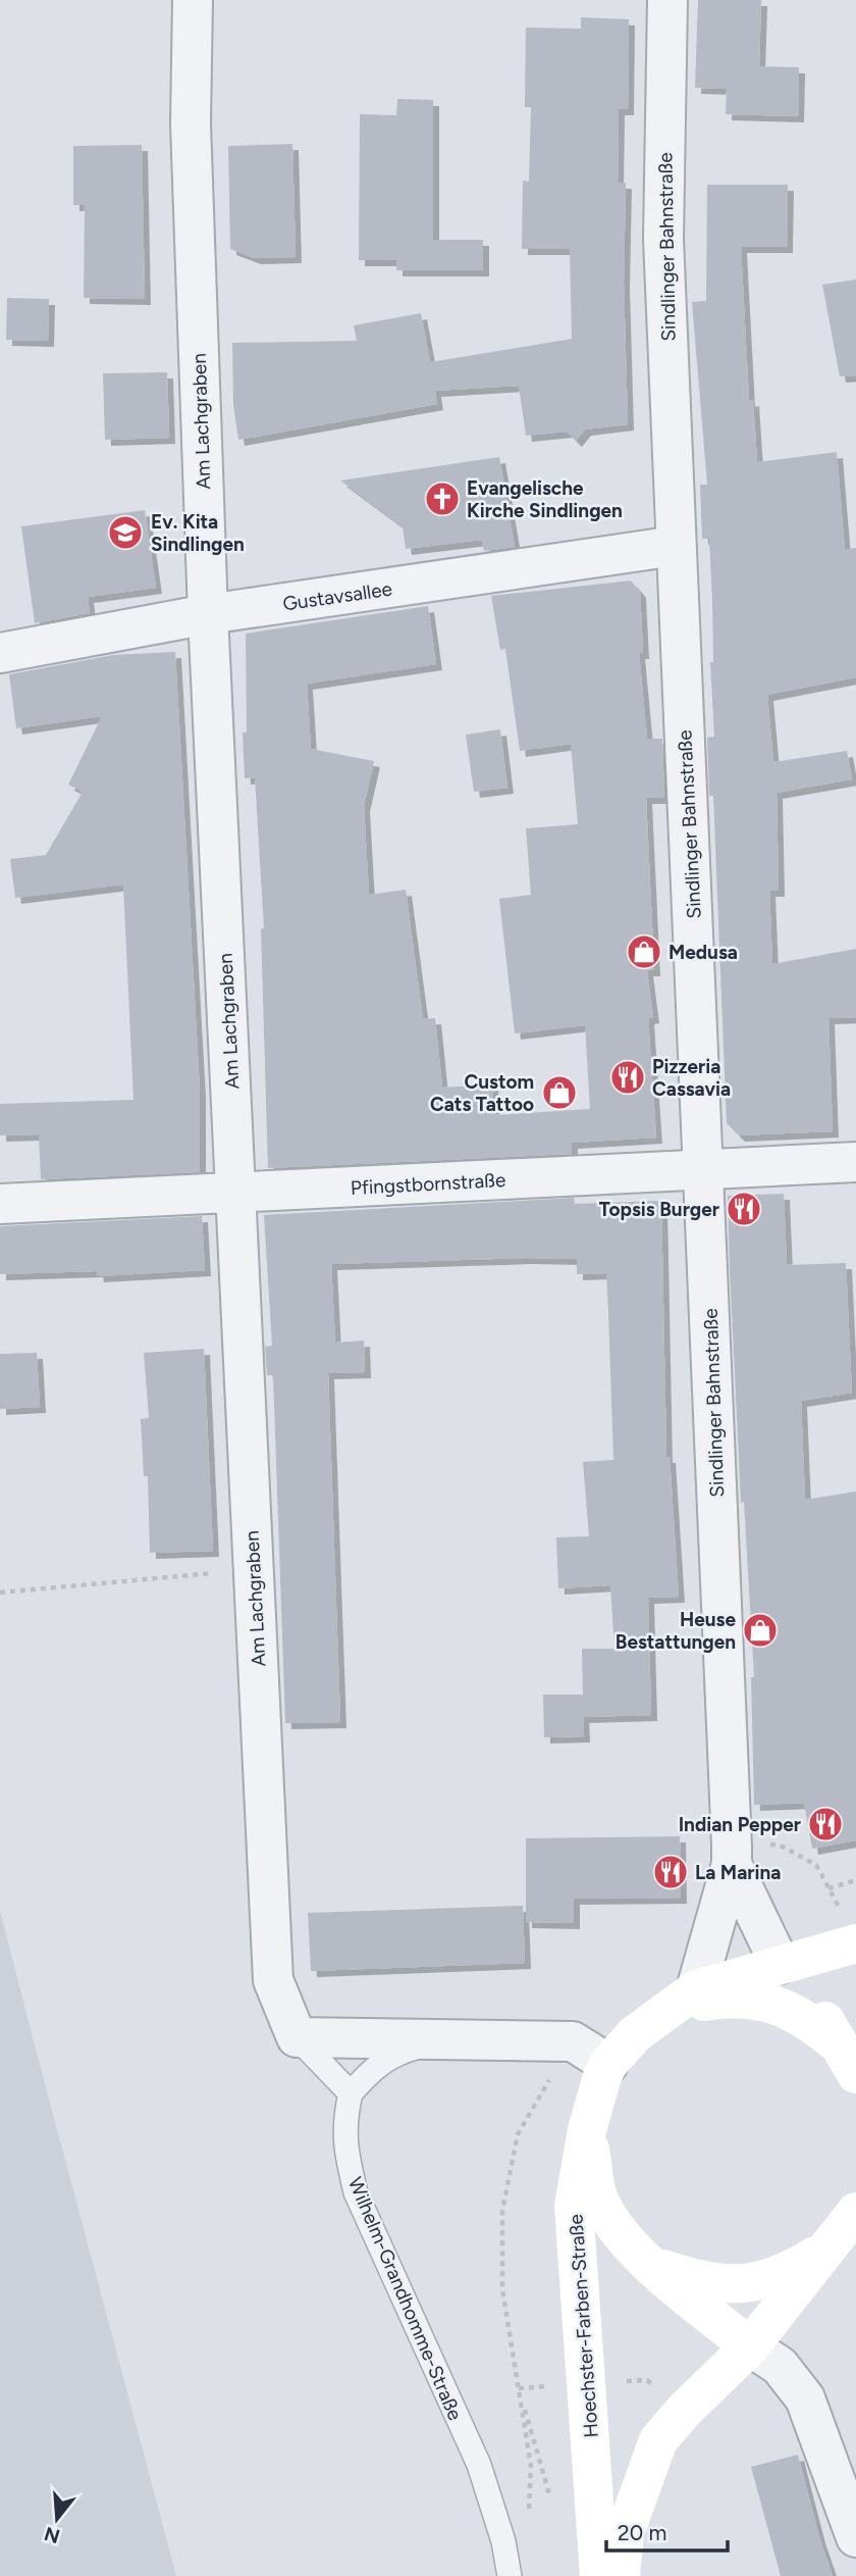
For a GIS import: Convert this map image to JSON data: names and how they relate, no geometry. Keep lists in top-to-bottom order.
{
  "streets": {
    "main road": ["Hoechster-Farben-Straße"],
    "street": [
      "Sindlinger Bahnstraße",
      "Am Lachgraben",
      "Gustavsallee",
      "Pfingstbornstraße"
    ],
    "lane": ["Wilhelm-Grandhomme-Straße"]
  },
  "crossings": [
    ["Sindlinger Bahnstraße", "Gustavsallee"],
    ["Sindlinger Bahnstraße", "Pfingstbornstraße"],
    ["Sindlinger Bahnstraße", "Hoechster-Farben-Straße"],
    ["Am Lachgraben", "Gustavsallee"],
    ["Am Lachgraben", "Pfingstbornstraße"]
  ],
  "places": {
    "church": ["Evangelische Kirche Sindlingen"],
    "school or university": ["Ev. Kita Sindlingen"],
    "shop": ["Medusa", "Custom Cats Tattoo", "Heuse Bestattungen"],
    "restaurant": [
      "Pizzeria Cassavia",
      "Topsis Burger",
      "Indian Pepper",
      "La Marina"
    ]
  },
  "scale_bar": "20 m",
  "north": "bottom"
}
